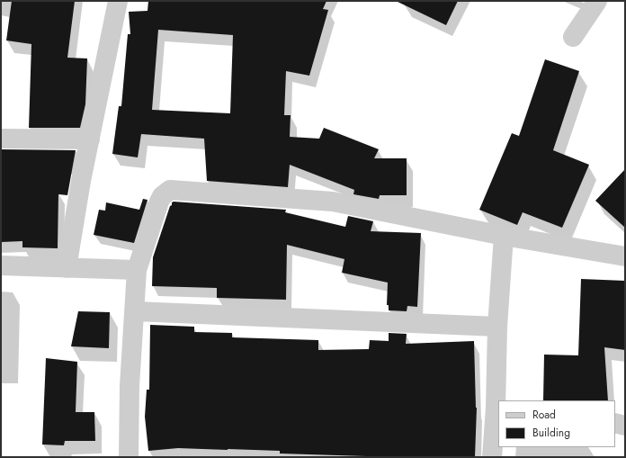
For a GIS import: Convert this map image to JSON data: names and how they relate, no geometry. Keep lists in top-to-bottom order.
{
  "legend": ["Road", "Building"]
}
